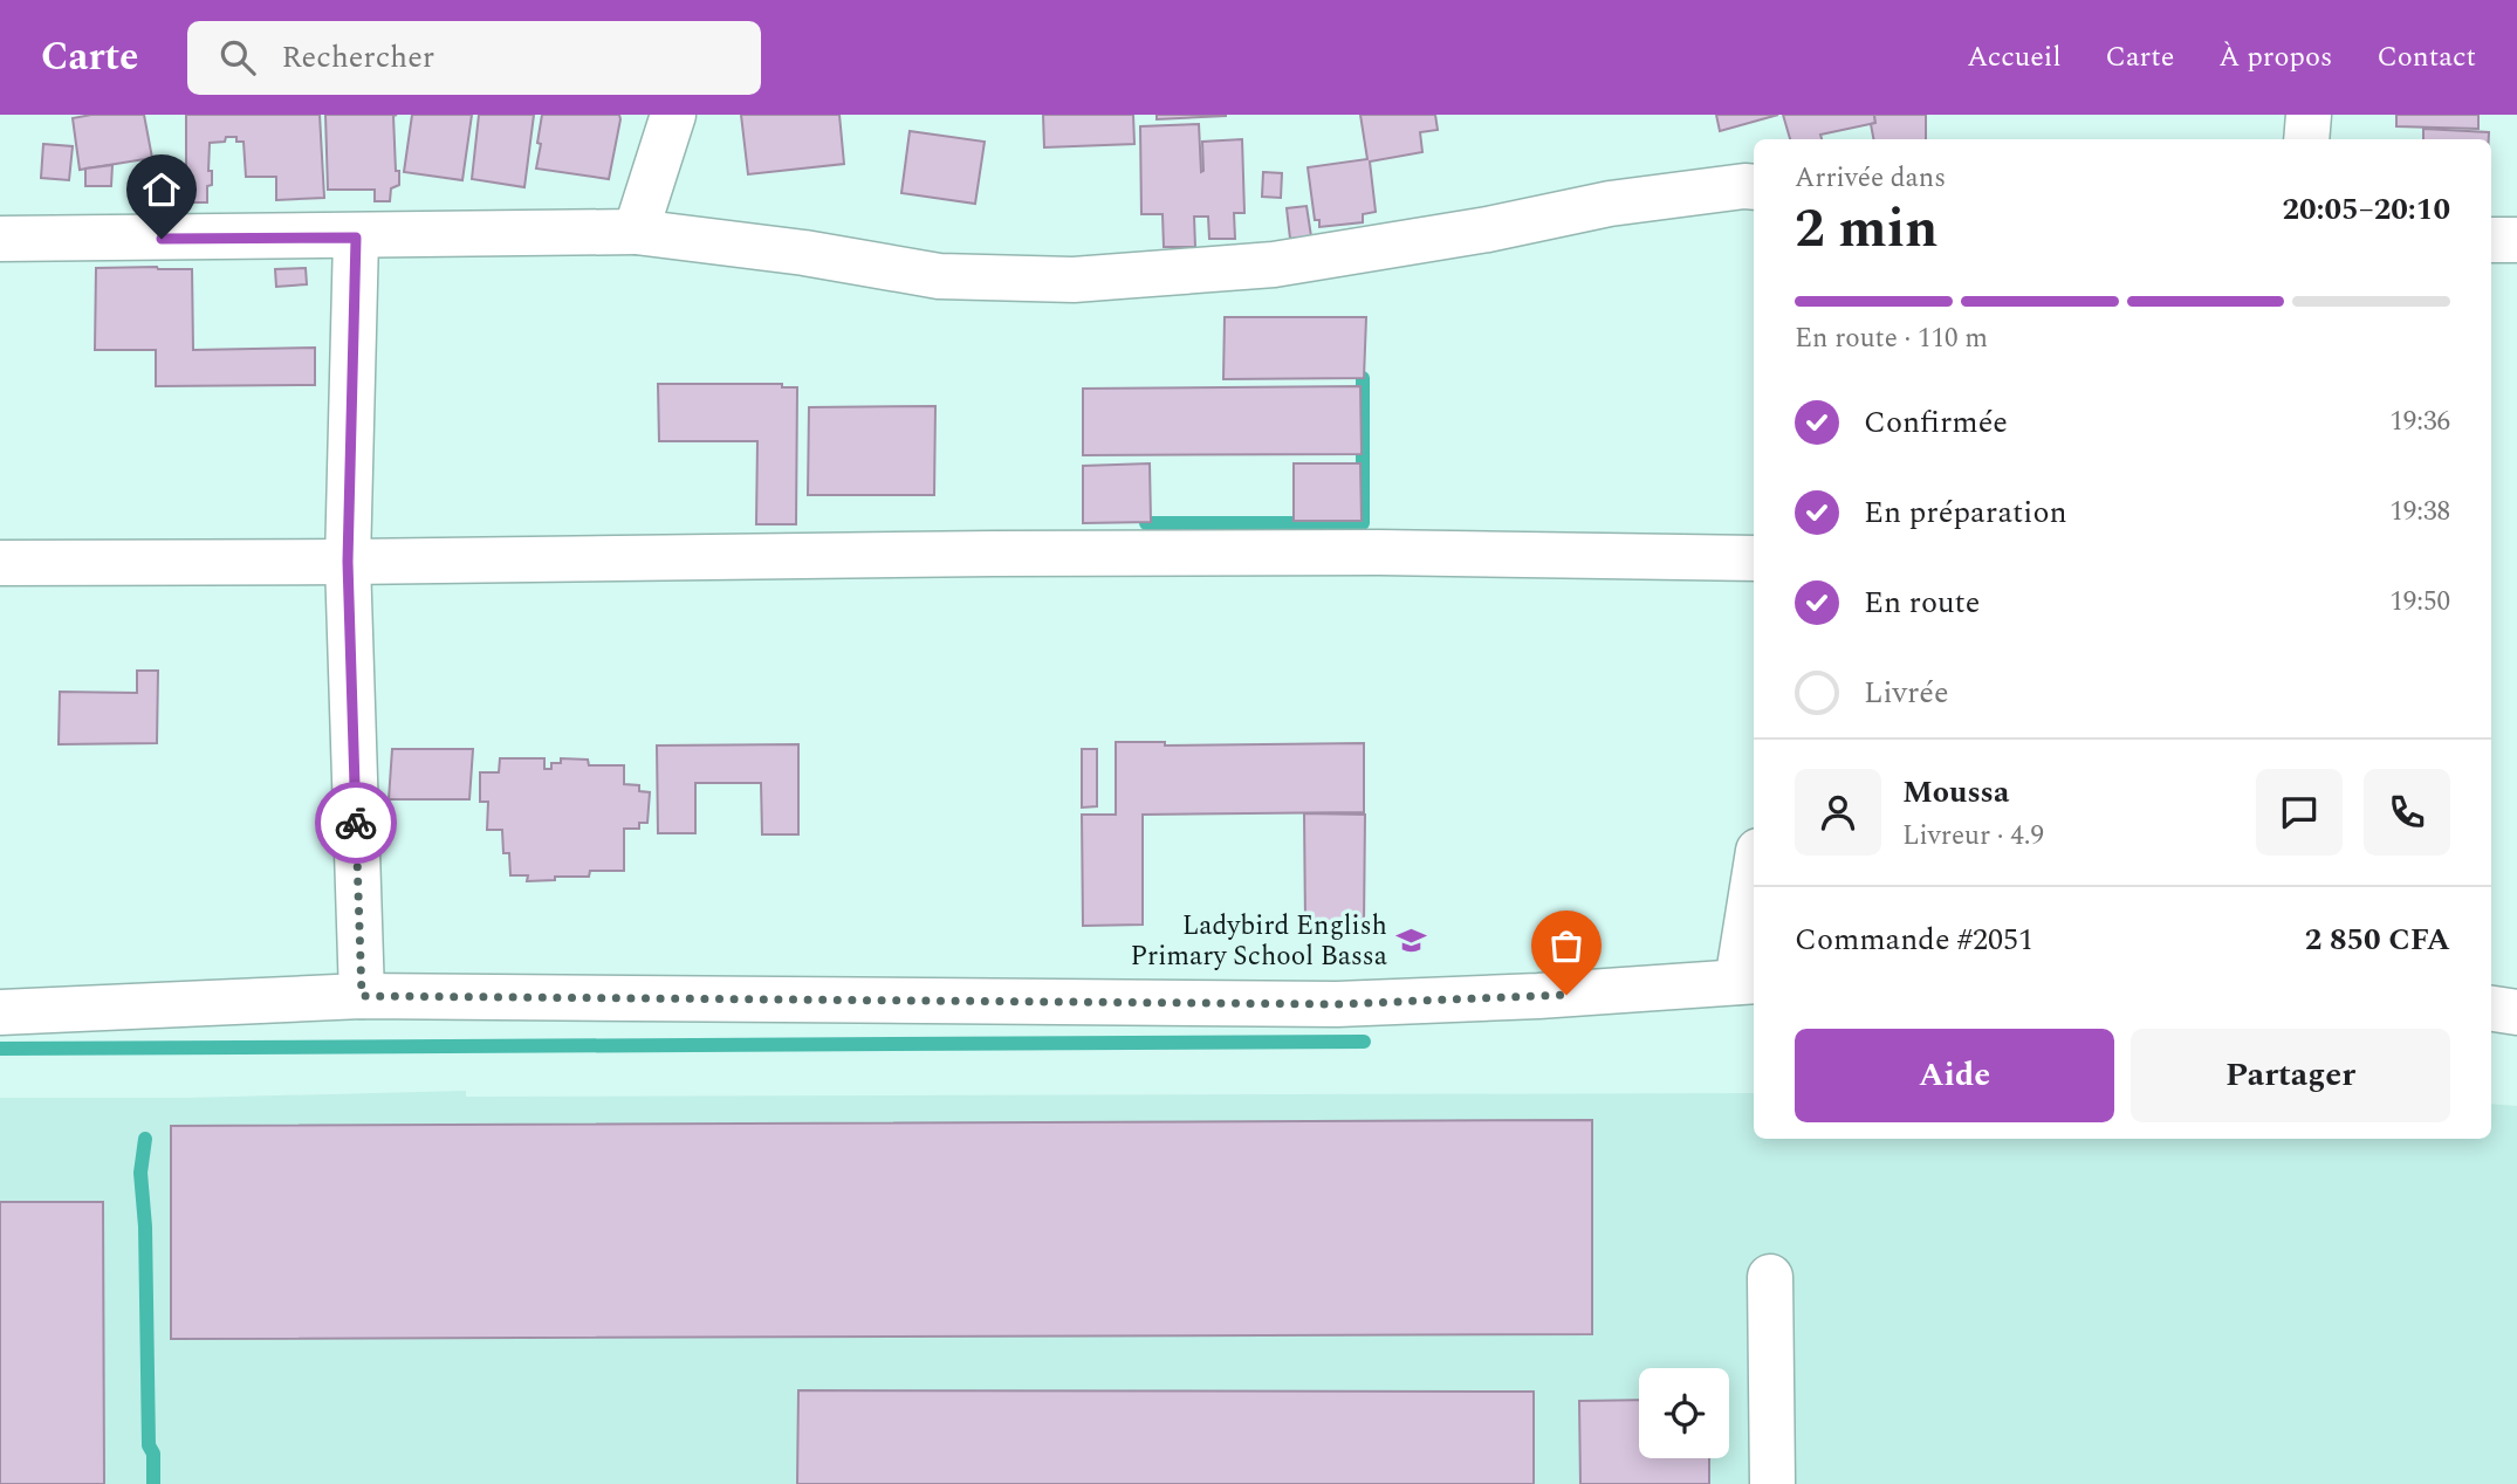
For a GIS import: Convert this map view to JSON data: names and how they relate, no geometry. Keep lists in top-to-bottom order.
{
  "places": {
    "school or university": ["Ladybird English Primary School Bassa"]
  },
  "page": {
    "header": "Carte",
    "search": "Rechercher",
    "nav": [
      "Accueil",
      "Carte",
      "À propos",
      "Contact"
    ],
    "heading": ["2 min", "Arrivée dans", "20:05–20:10"],
    "panel": [
      "Moussa",
      "Livreur · 4.9",
      "Commande #2051",
      "2 850 CFA"
    ],
    "bar": "En route · 110 m",
    "list": [
      ["Confirmée", "19:36"],
      ["En préparation", "19:38"],
      ["En route", "19:50"],
      "Livrée"
    ],
    "buttons": ["Aide", "Partager"]
  }
}
